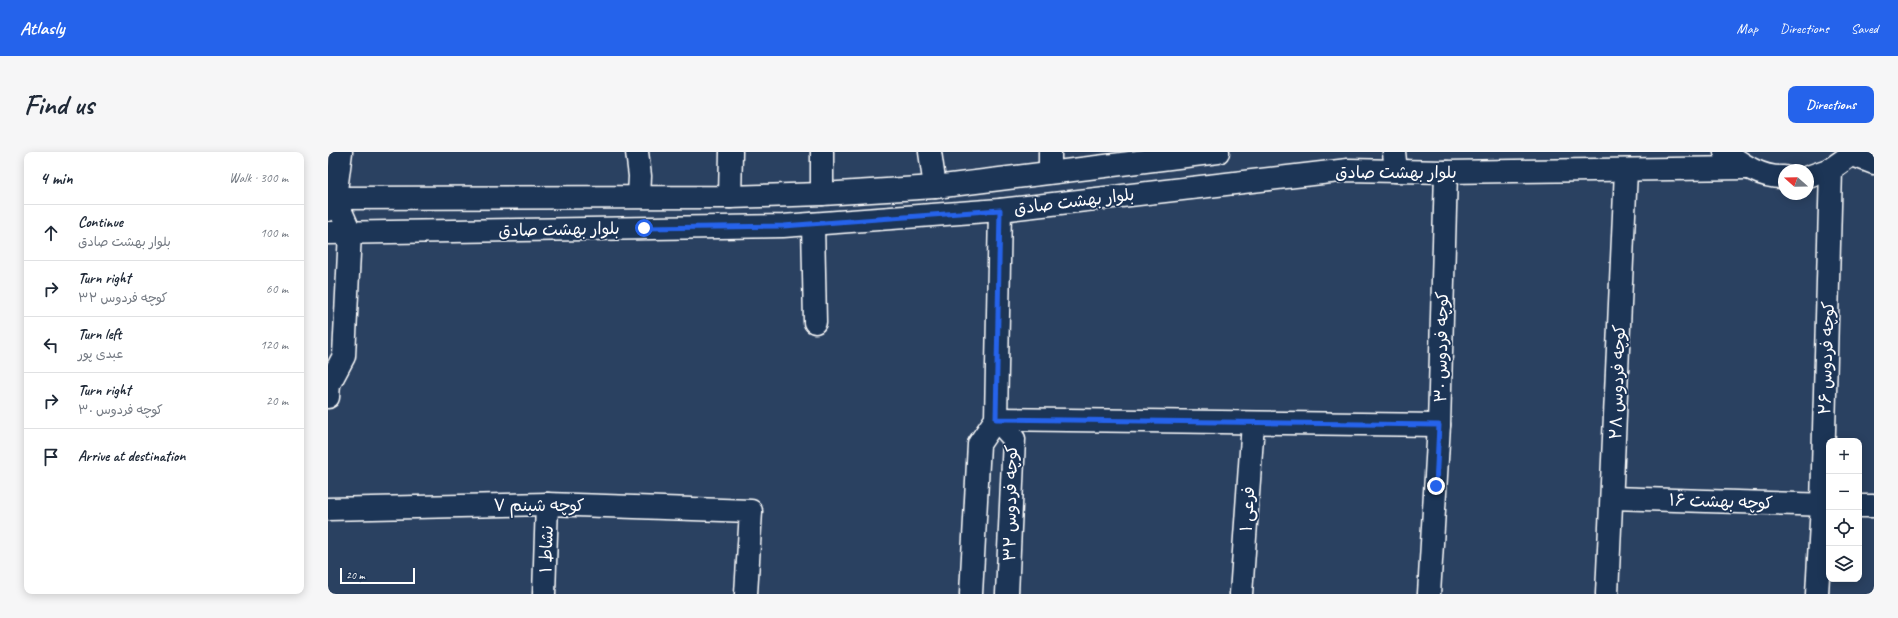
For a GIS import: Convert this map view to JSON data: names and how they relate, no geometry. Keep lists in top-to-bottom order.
{
  "streets": {
    "street": [
      "بلوار بهشت صادق",
      "کوچه فردوس ۳۰",
      "کوچه فردوس ۲۶",
      "کوچه فردوس ۲۸",
      "کوچه بهشت ۱۶",
      "کوچه فردوس ۳۲",
      "کوچه شبنم ۷",
      "فرعی ۱",
      "نشاط ۱"
    ]
  },
  "crossings": [
    ["بلوار بهشت صادق", "کوچه فردوس ۳۰"],
    ["بلوار بهشت صادق", "کوچه فردوس ۲۸"],
    ["کوچه فردوس ۲۶", "کوچه بهشت ۱۶"],
    ["کوچه فردوس ۲۸", "کوچه بهشت ۱۶"],
    ["کوچه شبنم ۷", "نشاط ۱"]
  ],
  "scale_bar": "20 m",
  "north": "left",
  "page": {
    "header": "Atlasly",
    "nav": ["Map", "Directions", "Saved"],
    "buttons": "Directions",
    "title": "Find us",
    "heading": ["4 min", "Walk · 300 m"],
    "list": [
      ["Continue", "بلوار بهشت صادق", "100 m"],
      ["Turn right", "کوچه فردوس ۳۲", "60 m"],
      ["Turn left", "عبدی پور", "120 m"],
      ["Turn right", "کوچه فردوس ۳۰", "20 m"],
      "Arrive at destination"
    ],
    "map_buttons": ["+", "−"],
    "scale": "20 m"
  }
}
